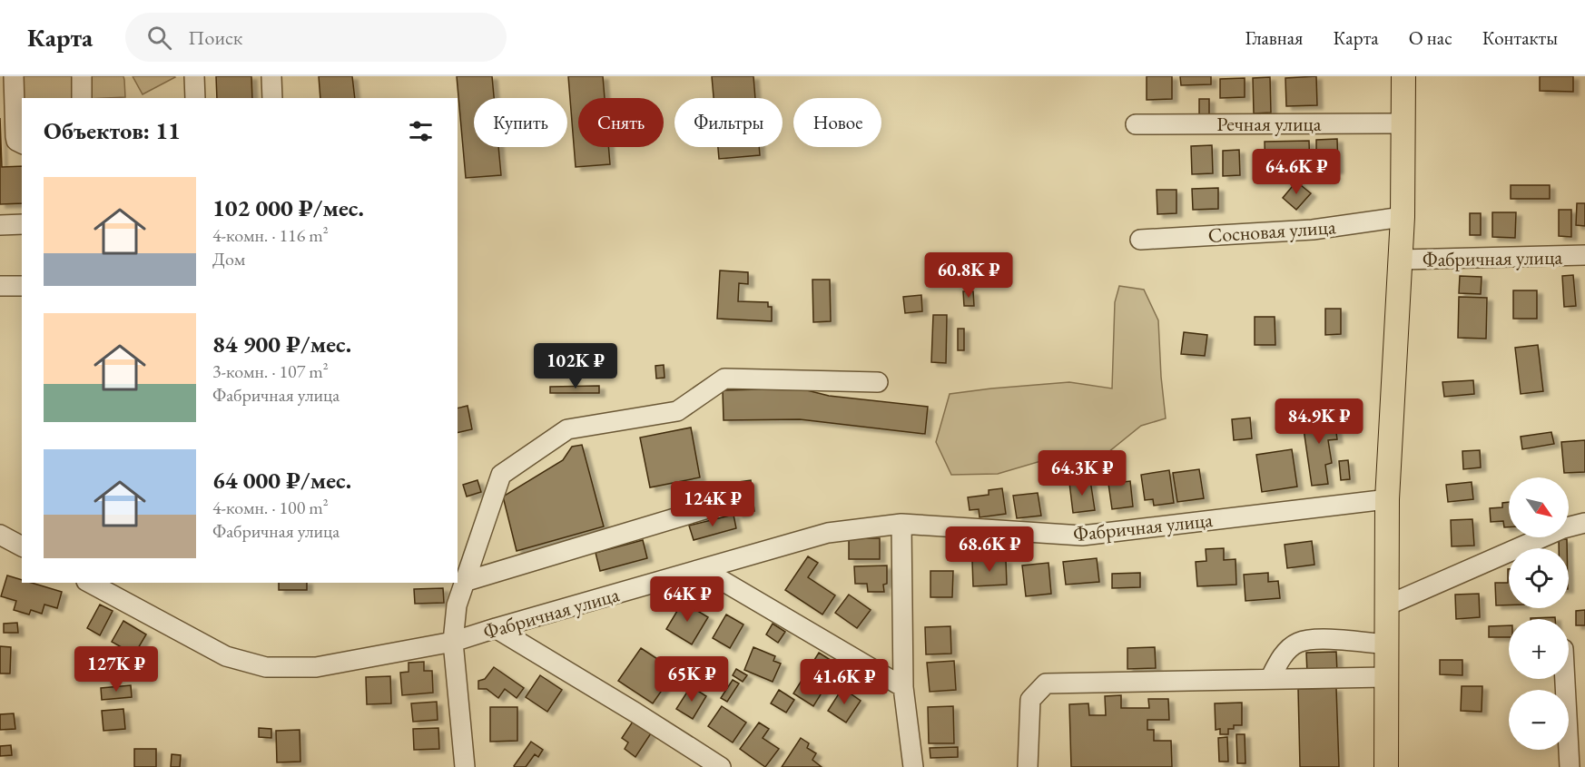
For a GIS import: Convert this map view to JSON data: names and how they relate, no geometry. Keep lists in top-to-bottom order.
{
  "streets": {
    "street": ["Речная улица", "Сосновая улица", "Фабричная улица"]
  },
  "north": "bottom right",
  "page": {
    "header": "Карта",
    "search": "Поиск",
    "nav": [
      "Главная",
      "Карта",
      "О нас",
      "Контакты"
    ],
    "chip": [
      "Купить",
      "Снять",
      "Фильтры",
      "Новое"
    ],
    "heading": "Объектов: 11",
    "price": [
      "64.6K ₽",
      "60.8K ₽",
      "102K ₽",
      "84.9K ₽",
      "64.3K ₽",
      "124K ₽",
      "68.6K ₽",
      "64K ₽",
      "127K ₽",
      "65K ₽",
      "41.6K ₽"
    ],
    "list": [
      {
        "name": "102 000 ₽/мес.",
        "note": "4-комн. · 116 m² · Дом"
      },
      {
        "name": "84 900 ₽/мес.",
        "note": "3-комн. · 107 m² · Фабричная улица"
      },
      {
        "name": "64 000 ₽/мес.",
        "note": "4-комн. · 100 m² · Фабричная улица"
      }
    ],
    "map_buttons": ["+", "−"]
  }
}
